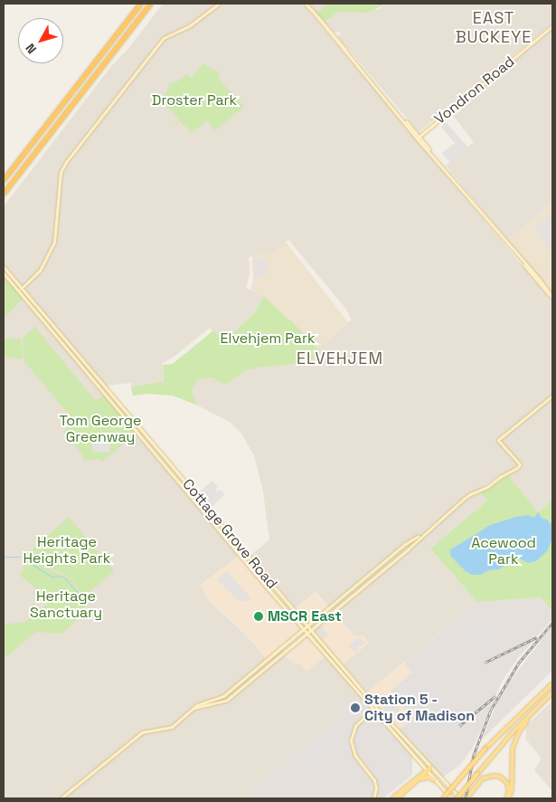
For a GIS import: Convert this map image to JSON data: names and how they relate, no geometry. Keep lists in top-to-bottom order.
{
  "streets": {
    "main road": ["Vondron Road", "Cottage Grove Road"]
  },
  "districts": ["EAST BUCKEYE", "ELVEHJEM"],
  "parks": [
    "Droster Park",
    "Elvehjem Park",
    "Tom George Greenway",
    "Heritage Heights Park",
    "Acewood Park",
    "Heritage Sanctuary"
  ],
  "places": ["MSCR East", "Station 5 - City of Madison"],
  "north": "bottom left"
}
